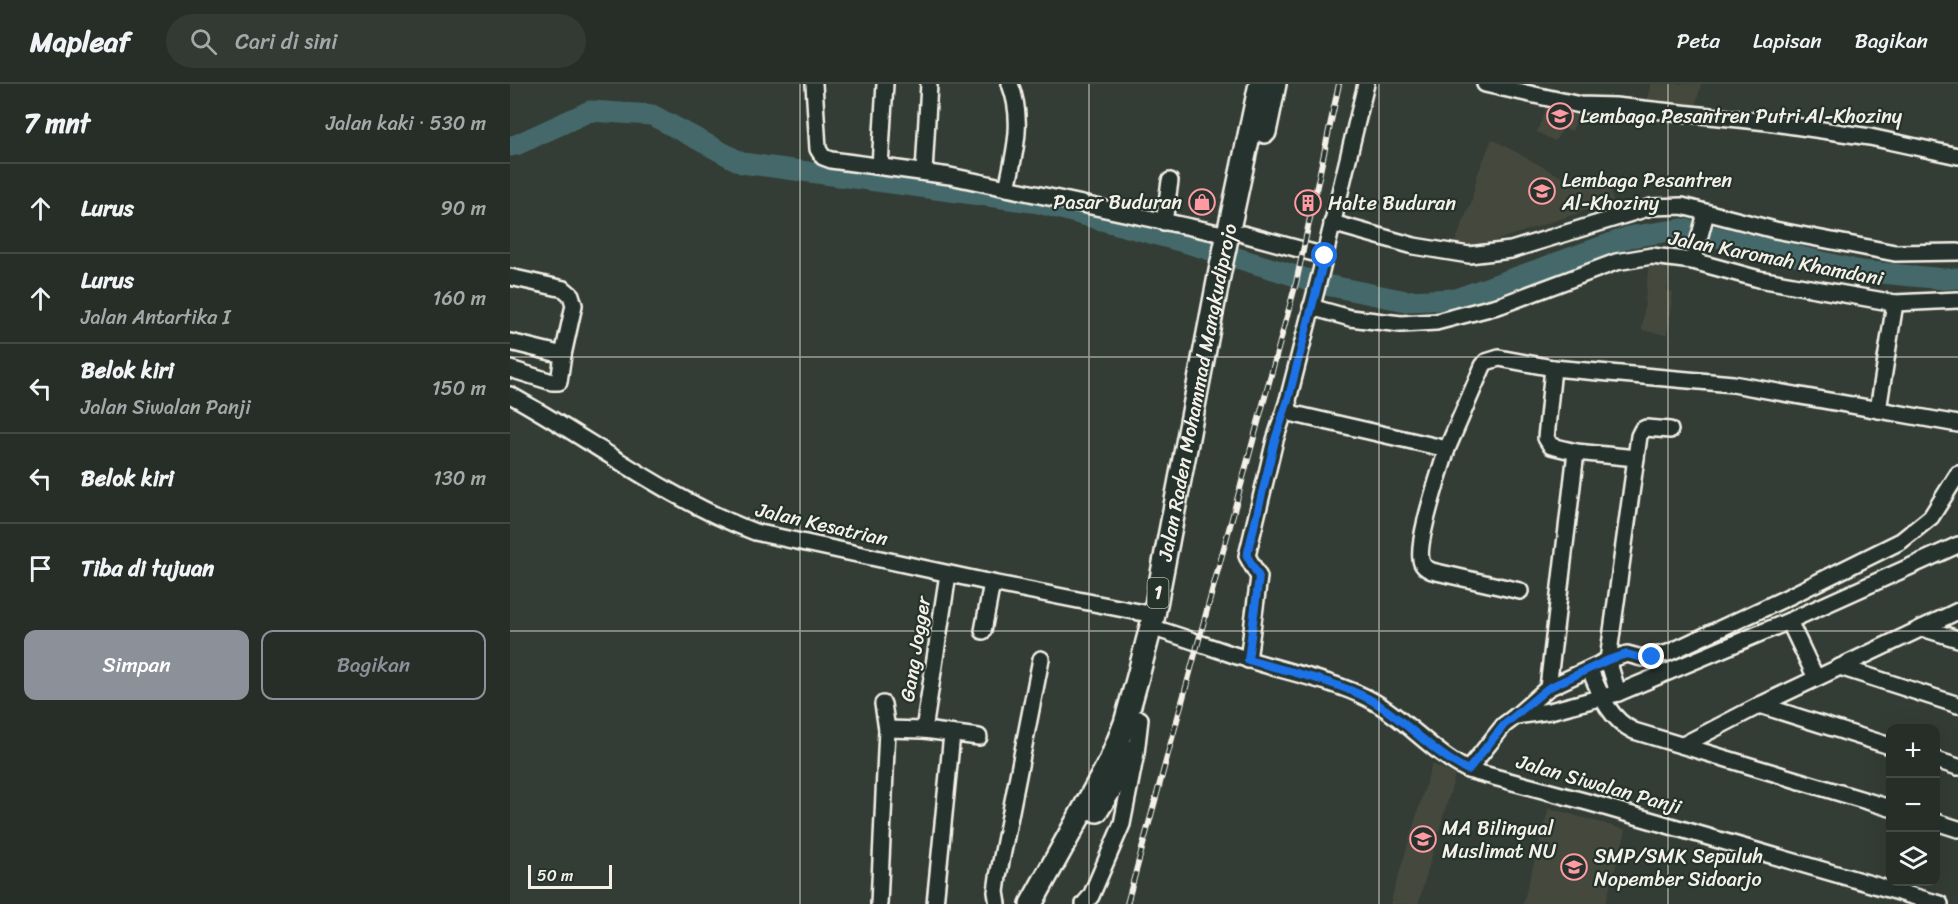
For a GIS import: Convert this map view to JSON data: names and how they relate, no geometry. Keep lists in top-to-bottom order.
{
  "streets": {
    "highway": ["Jalan Raden Mohammad Mangkudiprojo", "1"],
    "street": [
      "Jalan Karomah Khamdani",
      "Jalan Kesatrian",
      "Gang Jogger",
      "Jalan Siwalan Panji"
    ]
  },
  "crossings": [
    ["Jalan Raden Mohammad Mangkudiprojo", "Jalan Kesatrian"],
    ["Jalan Raden Mohammad Mangkudiprojo", "Jalan Siwalan Panji"],
    ["Jalan Kesatrian", "Gang Jogger"],
    ["Jalan Kesatrian", "Jalan Siwalan Panji"]
  ],
  "places": {
    "school or university": [
      "Lembaga Pesantren Putri Al-Khoziny",
      "Lembaga Pesantren Al-Khoziny",
      "MA Bilingual Muslimat NU",
      "SMP/SMK Sepuluh Nopember Sidoarjo"
    ],
    "shop": ["Pasar Buduran"],
    "building": ["Halte Buduran"]
  },
  "scale_bar": "50 m",
  "page": {
    "header": "Mapleaf",
    "search": "Cari di sini",
    "nav": ["Peta", "Lapisan", "Bagikan"],
    "heading": ["7 mnt", "Jalan kaki · 530 m"],
    "list": [
      ["Lurus", "90 m"],
      ["Lurus", "Jalan Antartika I", "160 m"],
      ["Belok kiri", "Jalan Siwalan Panji", "150 m"],
      ["Belok kiri", "130 m"],
      "Tiba di tujuan"
    ],
    "buttons": ["Simpan", "Bagikan"],
    "map_buttons": ["+", "−"],
    "scale": "50 m"
  }
}
